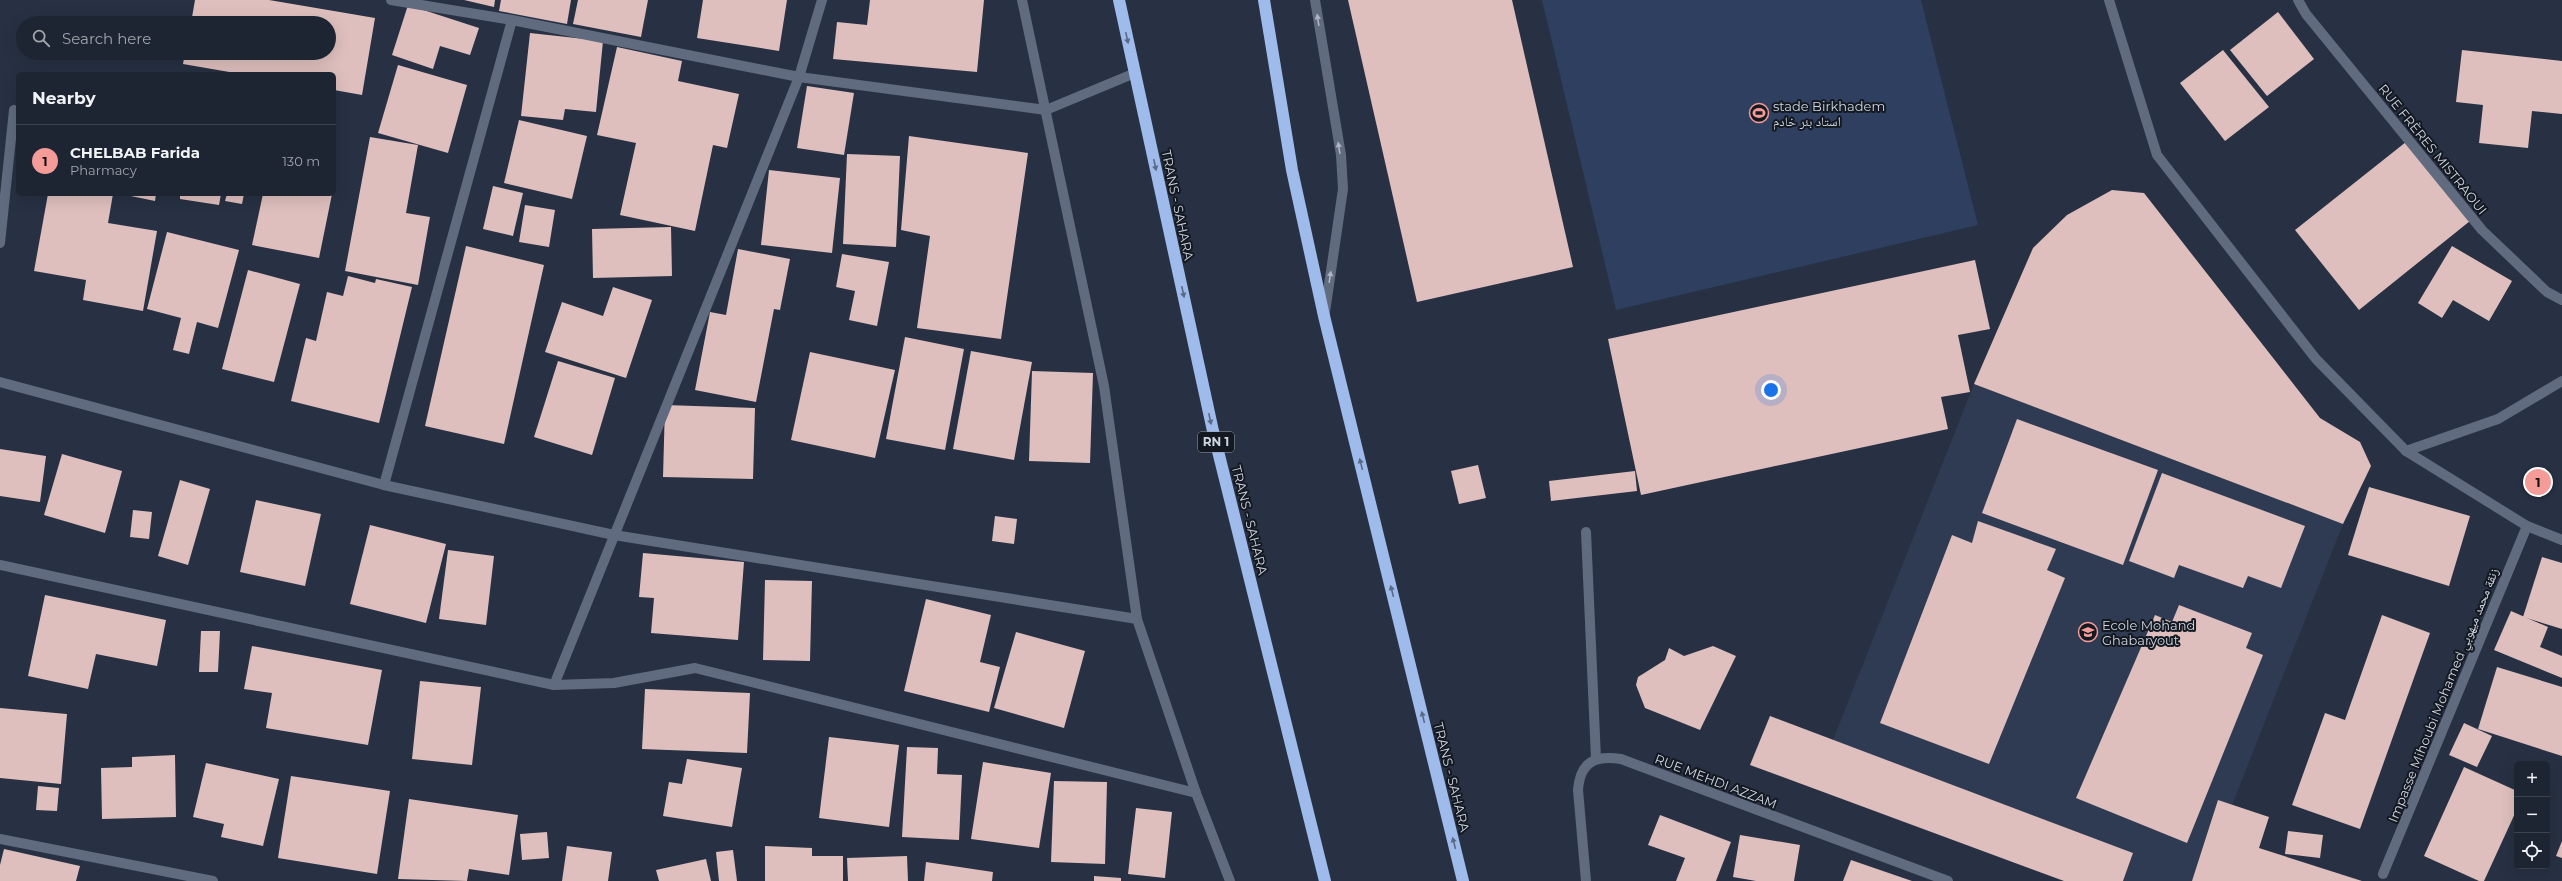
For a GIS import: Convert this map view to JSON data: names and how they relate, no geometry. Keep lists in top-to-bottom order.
{
  "streets": {
    "highway": ["TRANS - SAHARA", "RN 1"],
    "street": ["RUE FRÈRES MISTRAOUI", "Impasse Mihoubi Mohamed زنقة محمد ميهوبي", "RUE MEHDI AZZAM"]
  },
  "places": {
    "sports": ["stade Birkhadem استاد بئر خادم"],
    "school or university": ["Ecole Mohand Ghabaryout"]
  },
  "page": {
    "search": "Search here",
    "heading": "Nearby",
    "list": [
      {
        "mark": "1",
        "name": "CHELBAB Farida",
        "note": "Pharmacy",
        "value": "130 m"
      }
    ],
    "pins": "1",
    "map_buttons": ["+", "−"]
  }
}
